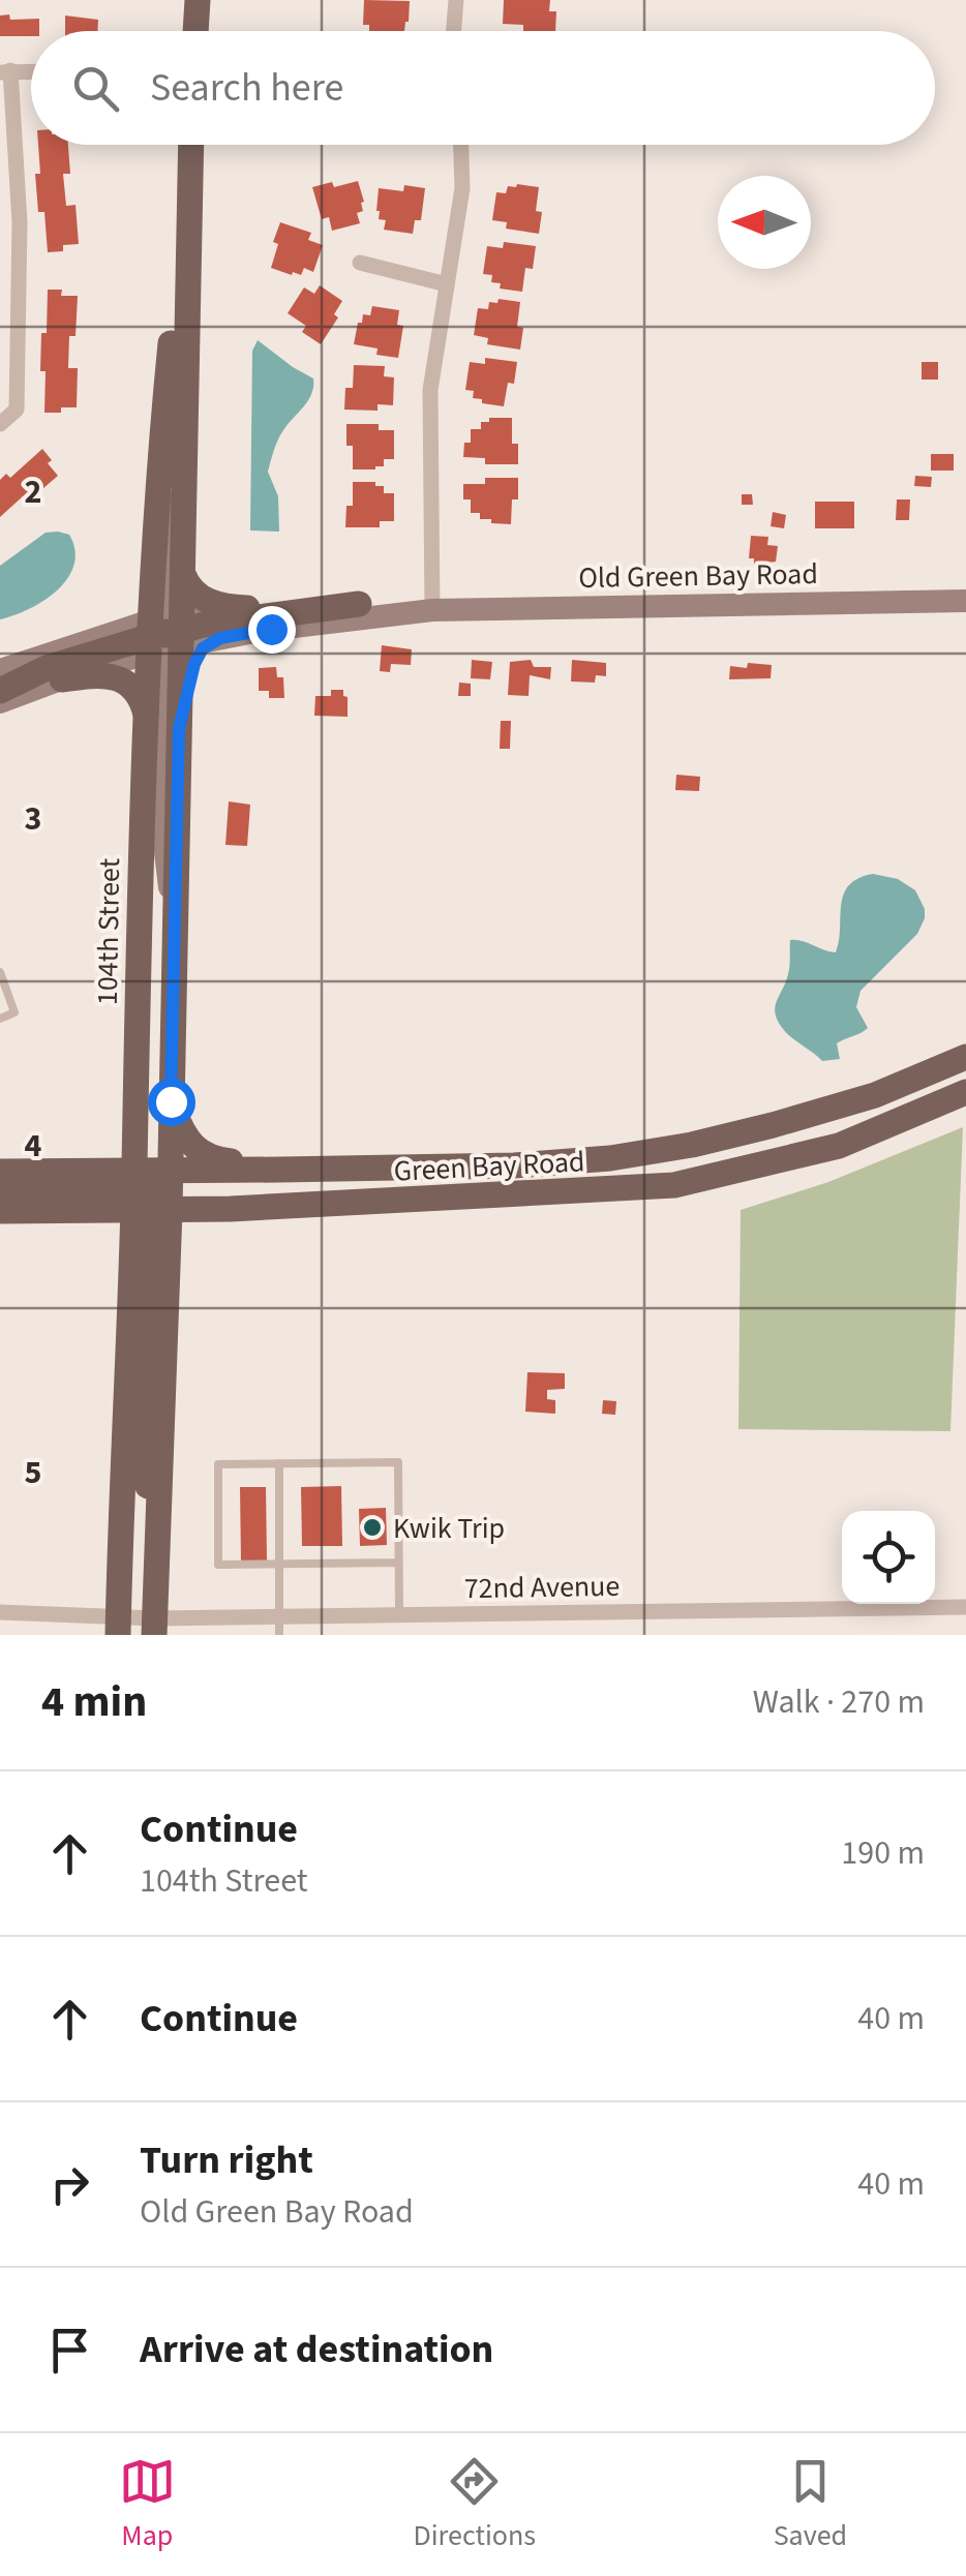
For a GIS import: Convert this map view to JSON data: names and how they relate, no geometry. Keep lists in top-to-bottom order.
{
  "streets": {
    "main road": ["104th Street", "Green Bay Road"],
    "street": ["Old Green Bay Road", "72nd Avenue"]
  },
  "crossings": [
    ["Old Green Bay Road", "104th Street"],
    ["104th Street", "Green Bay Road"],
    ["104th Street", "72nd Avenue"]
  ],
  "places": ["Kwik Trip"],
  "north": "left",
  "page": {
    "search": "Search here",
    "heading": ["4 min", "Walk · 270 m"],
    "list": [
      ["Continue", "104th Street", "190 m"],
      ["Continue", "40 m"],
      ["Turn right", "Old Green Bay Road", "40 m"],
      "Arrive at destination"
    ],
    "nav": ["Map", "Directions", "Saved"]
  },
  "grid": {
    "rows": [
      "2",
      "3",
      "4",
      "5"
    ]
  }
}
